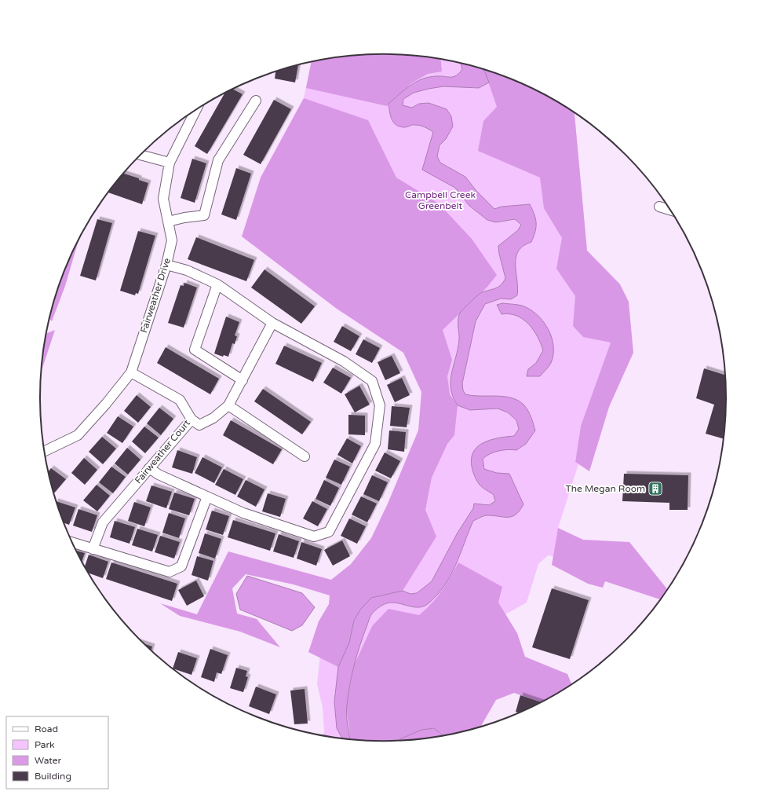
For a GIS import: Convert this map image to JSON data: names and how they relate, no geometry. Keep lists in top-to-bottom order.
{
  "streets": {
    "street": ["Fairweather Drive", "Fairweather Court"]
  },
  "crossings": [
    ["Fairweather Drive", "Fairweather Court"]
  ],
  "parks": ["Campbell Creek Greenbelt"],
  "places": {
    "building": ["The Megan Room"]
  },
  "legend": [
    "Road",
    "Park",
    "Water",
    "Building"
  ]
}
